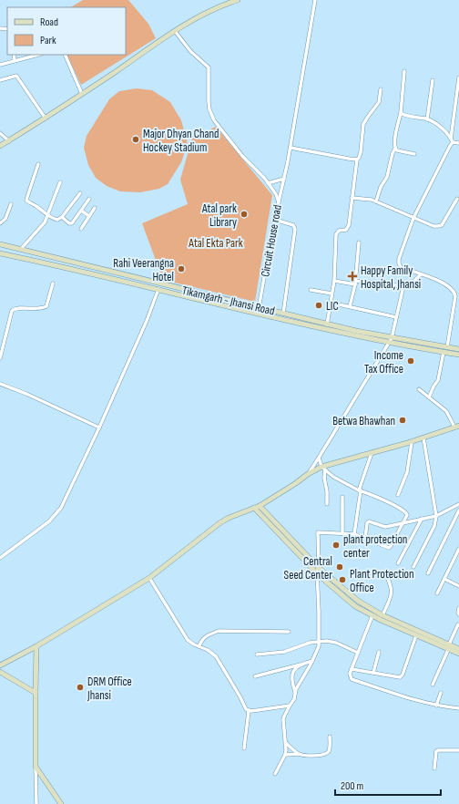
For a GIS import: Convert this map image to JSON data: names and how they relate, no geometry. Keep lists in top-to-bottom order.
{
  "streets": {
    "street": ["Circuit House road", "Tikamgarh - Jhansi Road"]
  },
  "crossings": [
    ["Circuit House road", "Tikamgarh - Jhansi Road"]
  ],
  "parks": ["Atal Ekta Park"],
  "places": {
    "other": [
      "Major Dhyan Chand Hockey Stadium",
      "Atal park Library",
      "Rahi Veerangna Hotel",
      "LIC",
      "Income Tax Office",
      "Betwa Bhawhan",
      "plant protection center",
      "Central Seed Center",
      "Plant Protection Office",
      "DRM Office Jhansi"
    ],
    "health": ["Happy Family Hospital, Jhansi"]
  },
  "legend": ["Road", "Park"],
  "scale_bar": "200 m"
}
